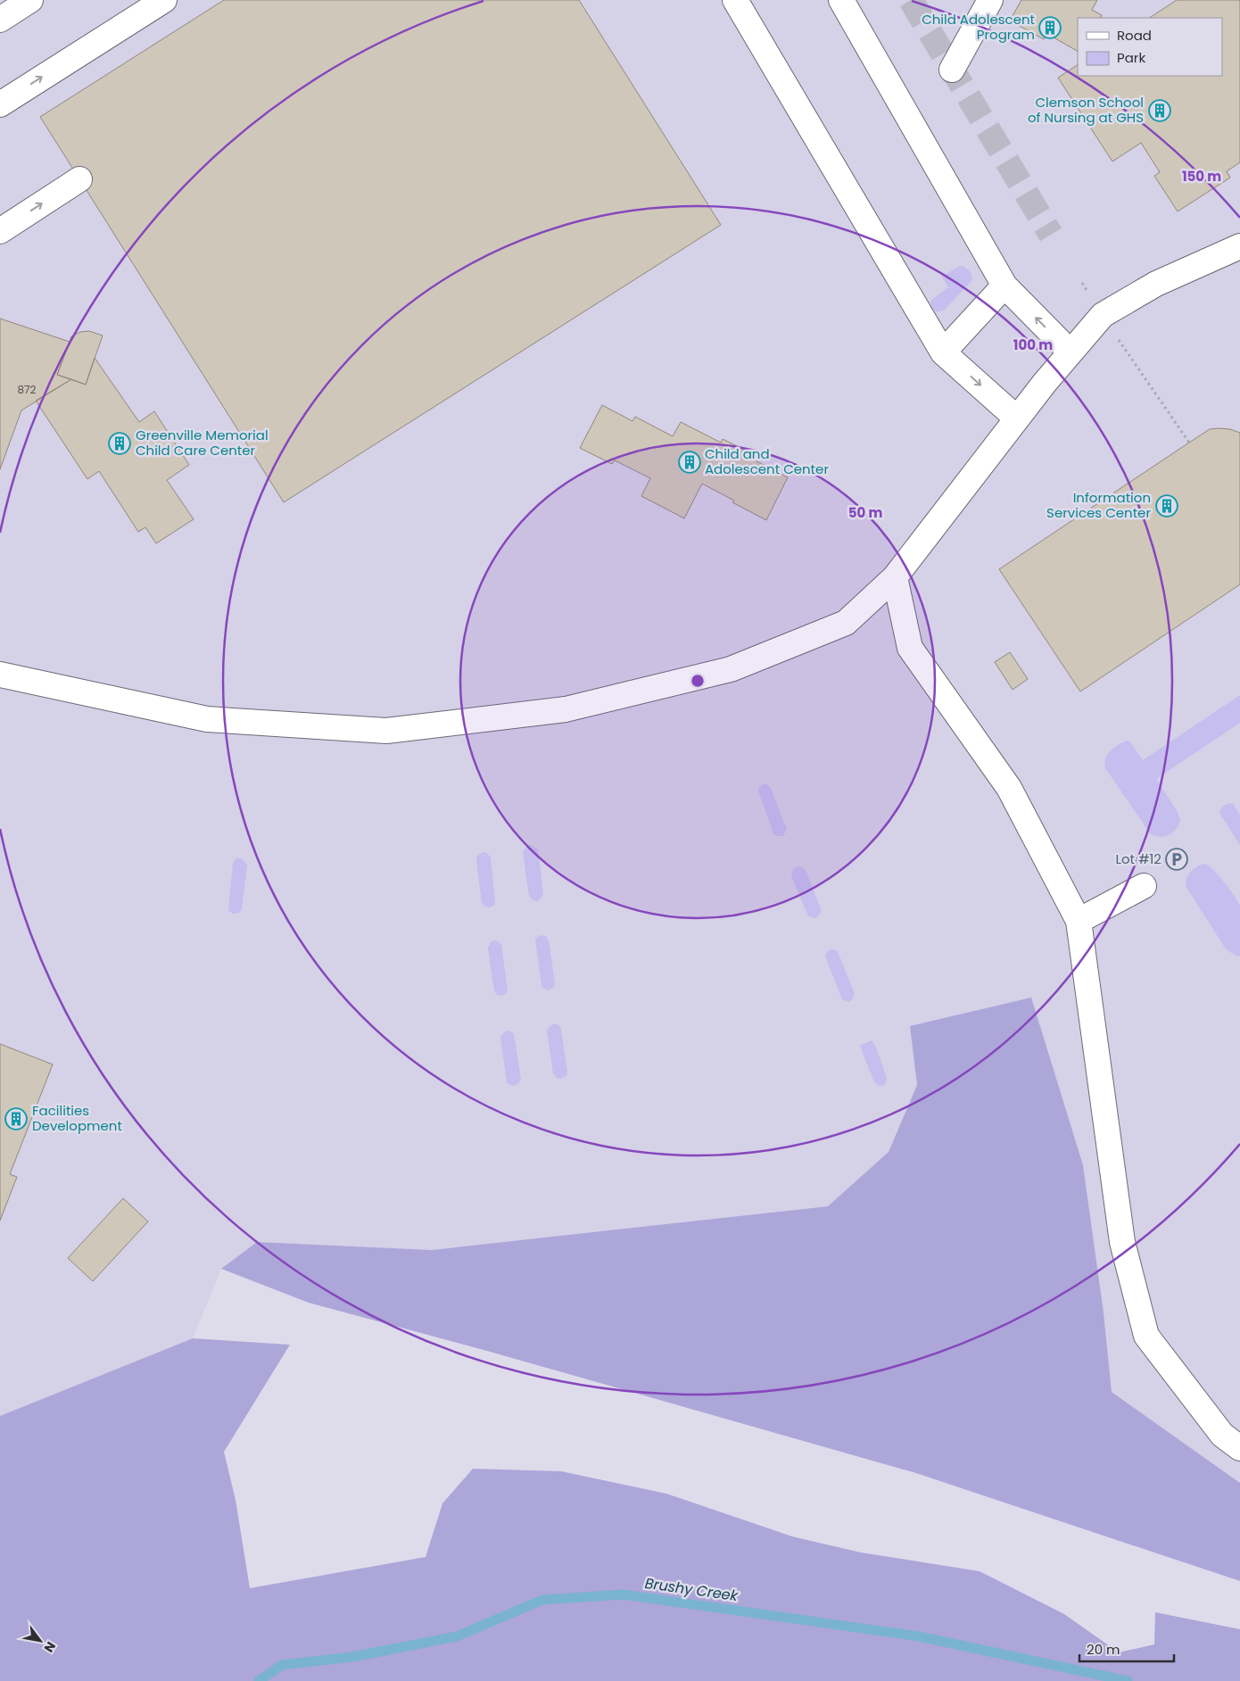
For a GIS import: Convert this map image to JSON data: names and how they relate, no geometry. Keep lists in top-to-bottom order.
{
  "water": ["Brushy Creek"],
  "places": {
    "building": [
      "Child Adolescent Program",
      "Clemson School of Nursing at GHS",
      "Greenville Memorial Child Care Center",
      "Child and Adolescent Center",
      "Information Services Center",
      "Facilities Development"
    ],
    "parking": ["Lot #12"]
  },
  "house_numbers": ["872"],
  "legend": ["Road", "Park"],
  "scale_bar": "20 m",
  "north": "bottom right",
  "rings": ["150 m", "100 m", "50 m"]
}
